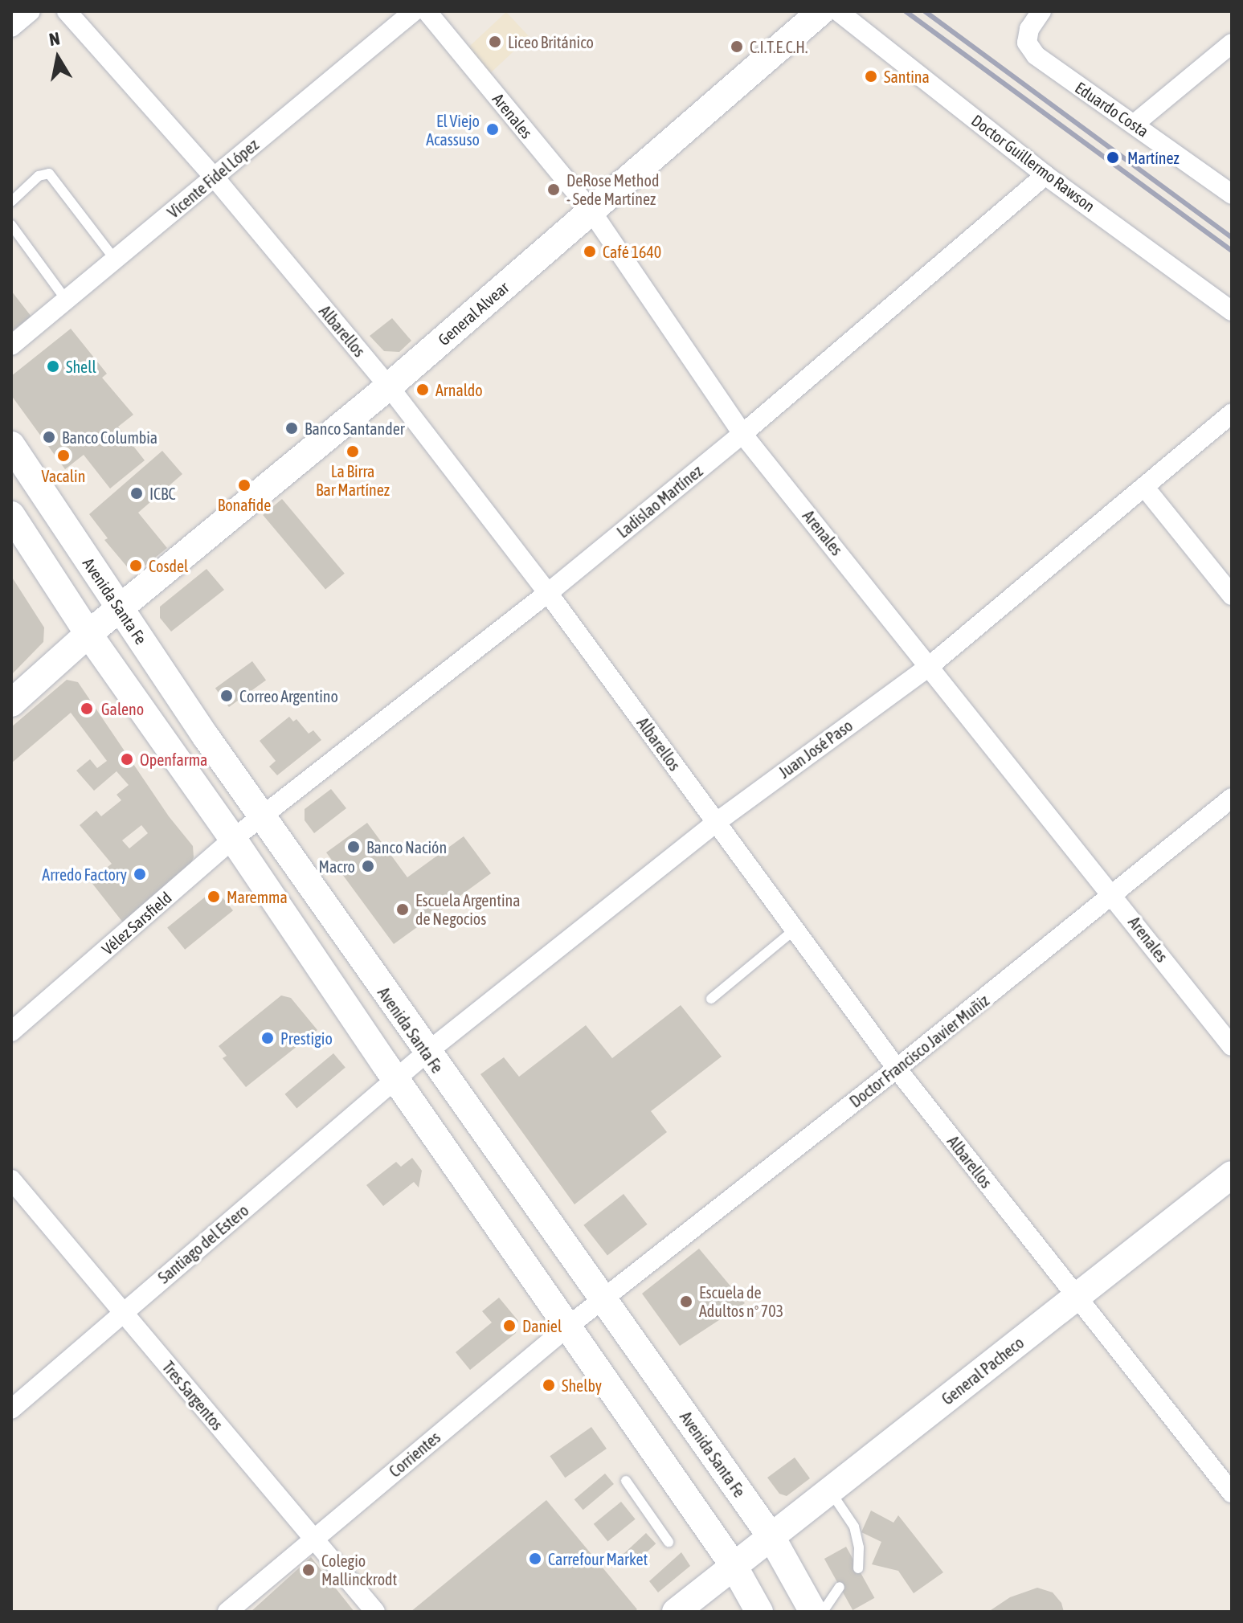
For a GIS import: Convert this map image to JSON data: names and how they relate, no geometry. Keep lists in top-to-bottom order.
{
  "streets": {
    "main road": ["General Alvear", "Avenida Santa Fe", "General Pacheco"],
    "street": [
      "Eduardo Costa",
      "Arenales",
      "Doctor Guillermo Rawson",
      "Vicente Fidel López",
      "Albarellos",
      "Ladislao Martínez",
      "Juan José Paso",
      "Vélez Sarsfield",
      "Doctor Francisco Javier Muñiz",
      "Santiago del Estero",
      "Tres Sargentos",
      "Corrientes"
    ]
  },
  "crossings": [
    ["Arenales", "General Alvear"],
    ["Arenales", "Ladislao Martínez"],
    ["Arenales", "Juan José Paso"],
    ["Arenales", "Doctor Francisco Javier Muñiz"],
    ["Doctor Guillermo Rawson", "Ladislao Martínez"],
    ["Vicente Fidel López", "Albarellos"],
    ["General Alvear", "Albarellos"],
    ["General Alvear", "Avenida Santa Fe"],
    ["Albarellos", "Ladislao Martínez"],
    ["Albarellos", "Juan José Paso"],
    ["Albarellos", "Doctor Francisco Javier Muñiz"],
    ["Albarellos", "General Pacheco"],
    ["Ladislao Martínez", "Avenida Santa Fe"],
    ["Ladislao Martínez", "Vélez Sarsfield"],
    ["Avenida Santa Fe", "Juan José Paso"],
    ["Avenida Santa Fe", "Vélez Sarsfield"],
    ["Avenida Santa Fe", "Doctor Francisco Javier Muñiz"],
    ["Avenida Santa Fe", "General Pacheco"],
    ["Avenida Santa Fe", "Corrientes"],
    ["Juan José Paso", "Santiago del Estero"],
    ["Doctor Francisco Javier Muñiz", "Corrientes"],
    ["Santiago del Estero", "Tres Sargentos"],
    ["Tres Sargentos", "Corrientes"]
  ],
  "places": [
    "Liceo Británico",
    "C.I.T.E.C.H.",
    "Santina",
    "El Viejo Acassuso",
    "Martínez",
    "DeRose Method - Sede Martinez",
    "Café 1640",
    "Shell",
    "Arnaldo",
    "Banco Santander",
    "Banco Columbia",
    "La Birra Bar Martínez",
    "Vacalin",
    "Bonafide",
    "ICBC",
    "Cosdel",
    "Correo Argentino",
    "Galeno",
    "Openfarma",
    "Banco Nación",
    "Macro",
    "Arredo Factory",
    "Maremma",
    "Escuela Argentina de Negocios",
    "Prestigio",
    "Escuela de Adultos nº 703",
    "Daniel",
    "Shelby",
    "Carrefour Market",
    "Colegio Mallinckrodt"
  ],
  "north": "top"
}
